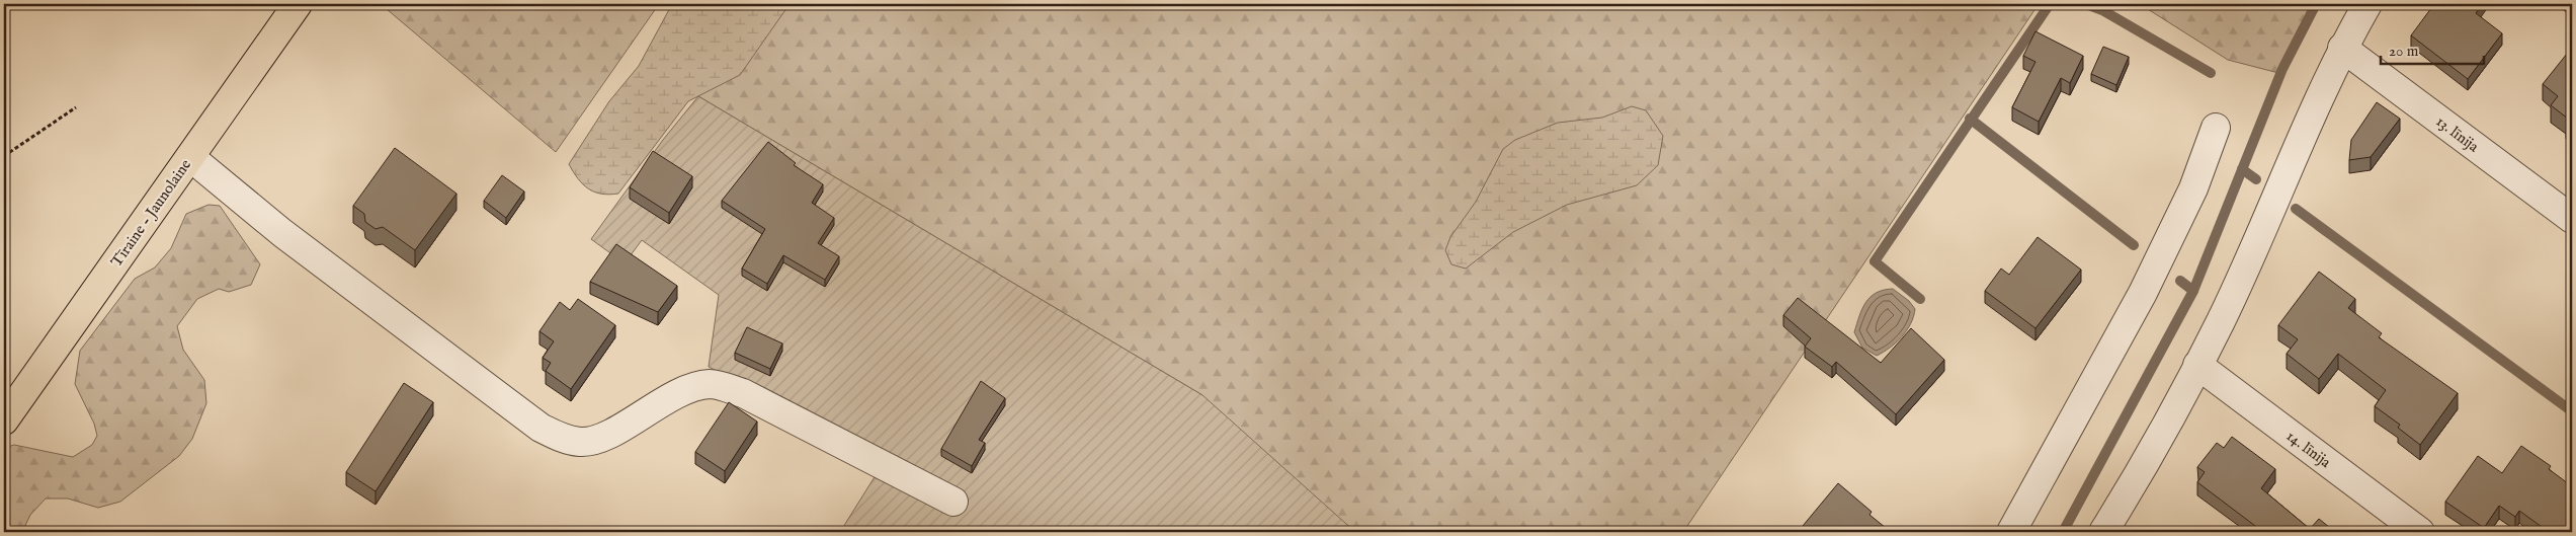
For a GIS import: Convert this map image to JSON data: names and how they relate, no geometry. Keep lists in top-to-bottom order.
{
  "streets": {
    "main road": ["Tīraine - Jaunolaine"],
    "street": ["13. līnija", "14. līnija"]
  },
  "scale_bar": "20 m"
}
